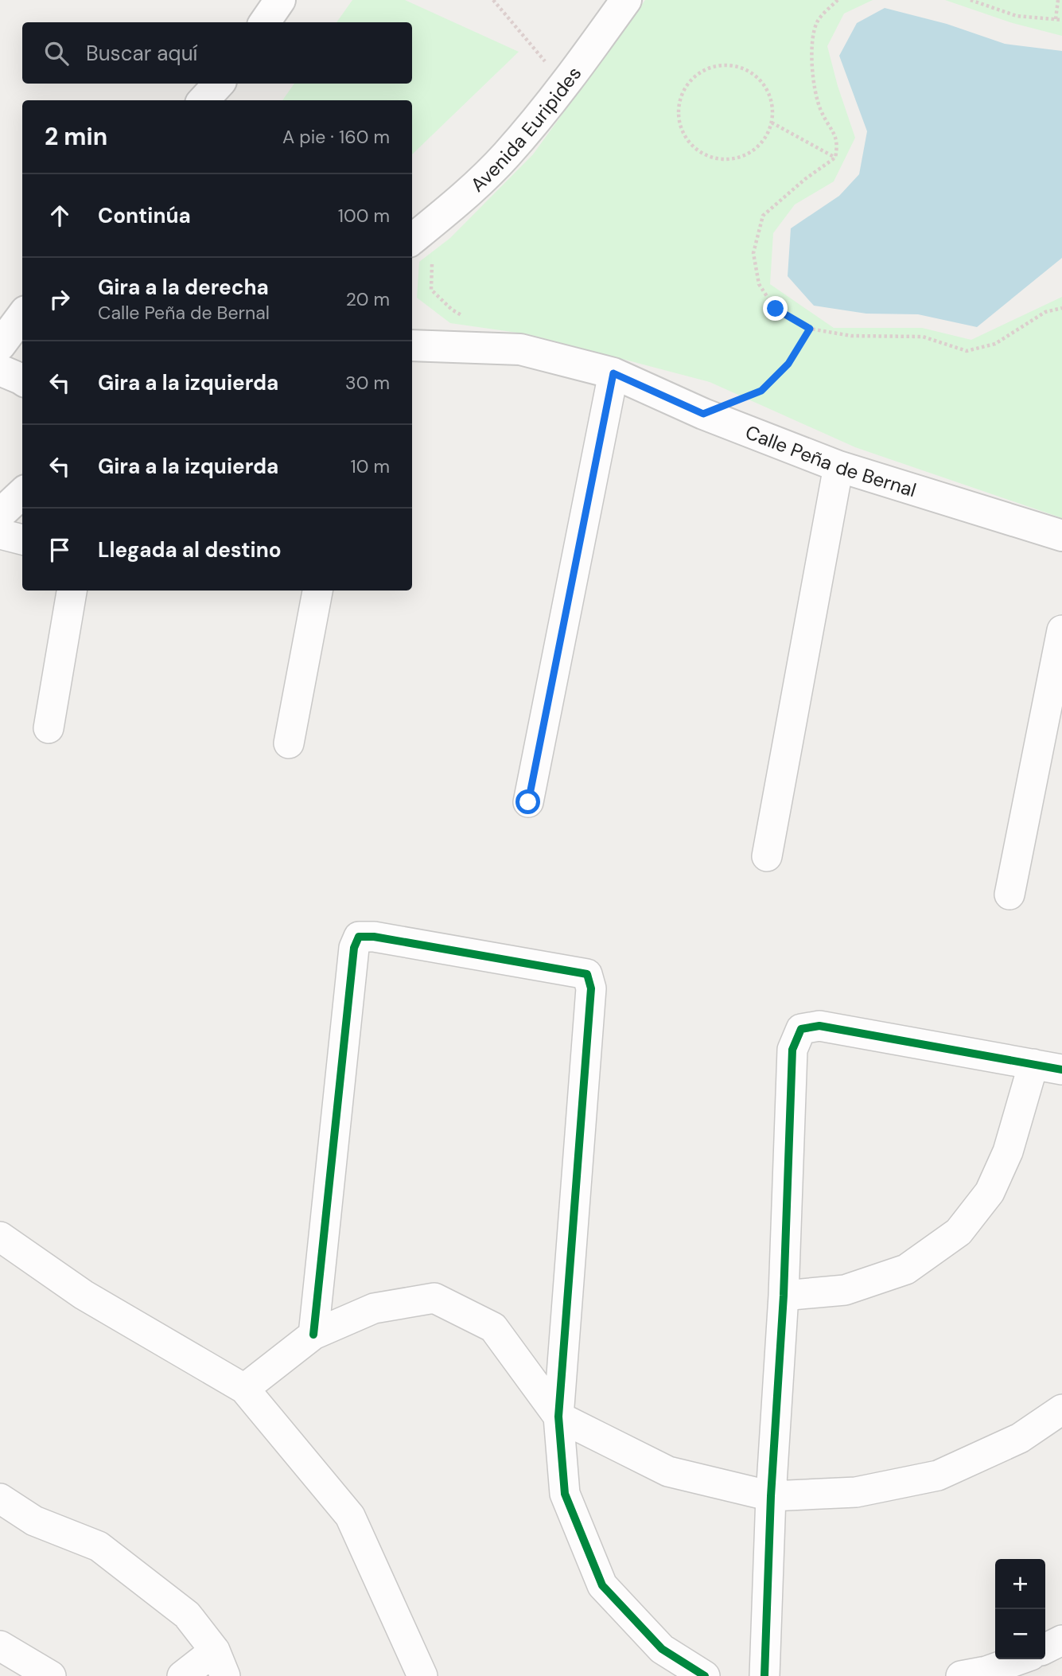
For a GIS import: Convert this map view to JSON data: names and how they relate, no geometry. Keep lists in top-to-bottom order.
{
  "streets": {
    "street": ["Avenida Euripides", "Calle Peña de Bernal"]
  },
  "page": {
    "search": "Buscar aquí",
    "heading": ["2 min", "A pie · 160 m"],
    "list": [
      ["Continúa", "100 m"],
      ["Gira a la derecha", "Calle Peña de Bernal", "20 m"],
      ["Gira a la izquierda", "30 m"],
      ["Gira a la izquierda", "10 m"],
      "Llegada al destino"
    ],
    "map_buttons": ["+", "−"]
  }
}
